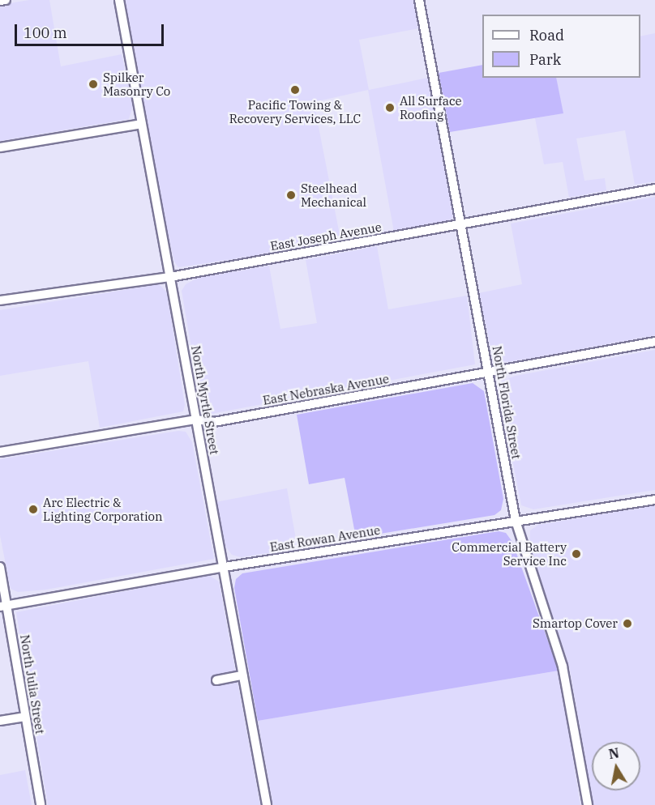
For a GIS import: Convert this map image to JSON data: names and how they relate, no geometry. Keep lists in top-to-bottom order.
{
  "streets": {
    "street": [
      "East Joseph Avenue",
      "East Nebraska Avenue",
      "North Myrtle Street",
      "North Florida Street",
      "East Rowan Avenue",
      "North Julia Street"
    ]
  },
  "crossings": [
    ["East Joseph Avenue", "North Myrtle Street"],
    ["East Joseph Avenue", "North Florida Street"],
    ["East Nebraska Avenue", "North Myrtle Street"],
    ["East Nebraska Avenue", "North Florida Street"],
    ["North Myrtle Street", "East Rowan Avenue"],
    ["North Florida Street", "East Rowan Avenue"],
    ["East Rowan Avenue", "North Julia Street"]
  ],
  "places": [
    "Spilker Masonry Co",
    "Pacific Towing & Recovery Services, LLC",
    "All Surface Roofing",
    "Steelhead Mechanical",
    "Arc Electric & Lighting Corporation",
    "Commercial Battery Service Inc",
    "Smartop Cover"
  ],
  "legend": ["Road", "Park"],
  "scale_bar": "100 m",
  "north": "top"
}
